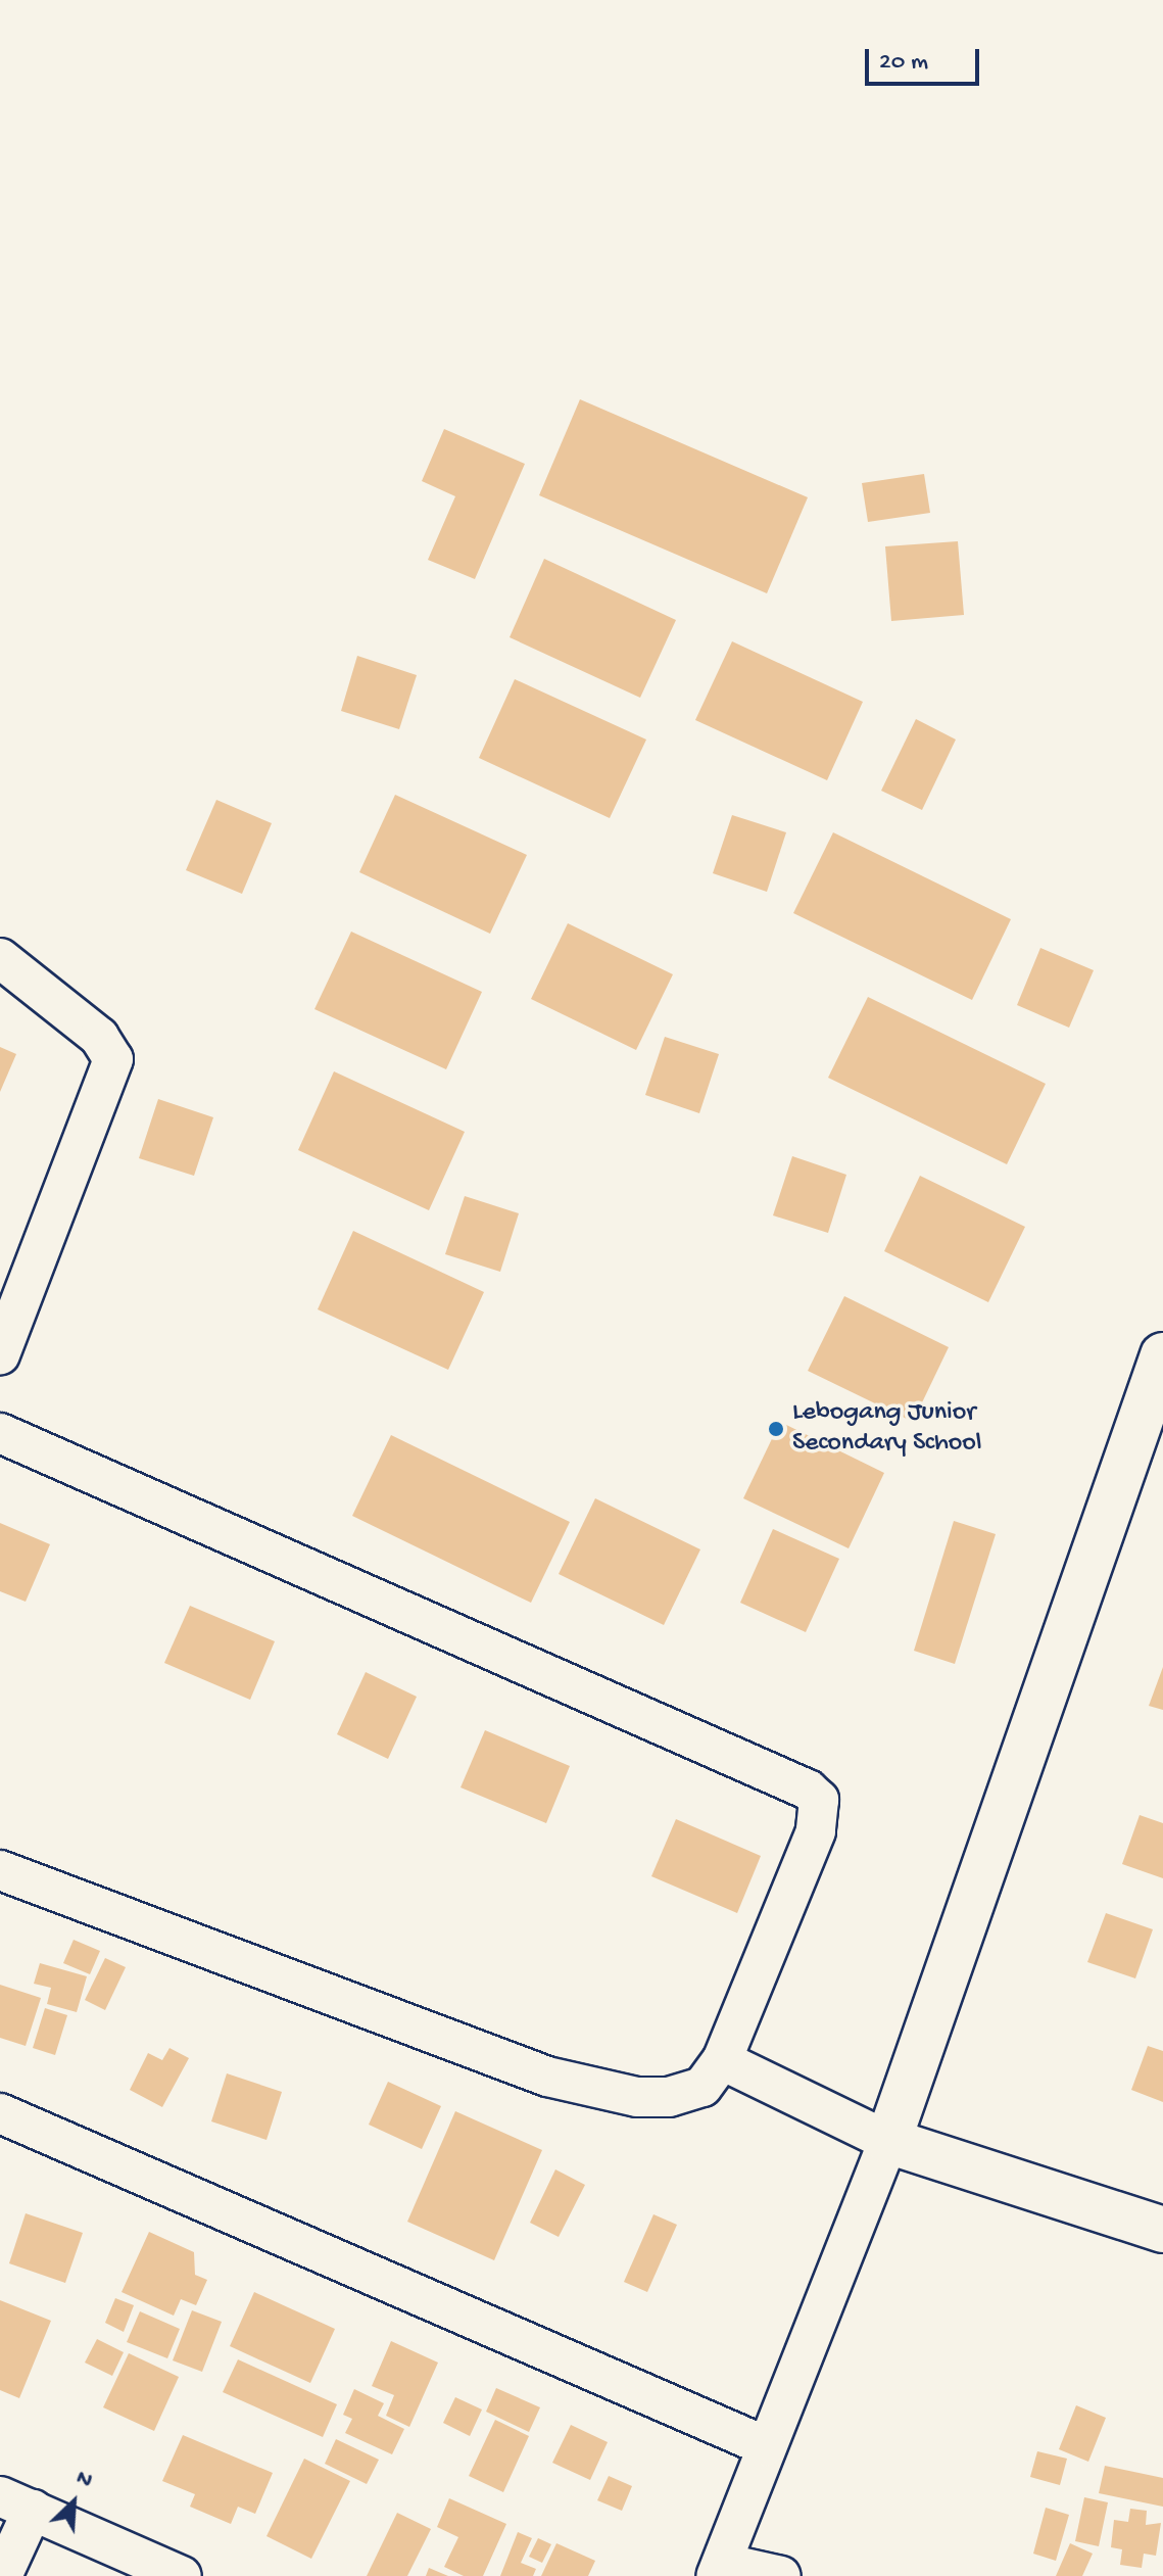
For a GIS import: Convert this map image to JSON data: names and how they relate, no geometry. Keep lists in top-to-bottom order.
{
  "places": ["Lebogang Junior Secondary School"],
  "scale_bar": "20 m",
  "north": "top right"
}
